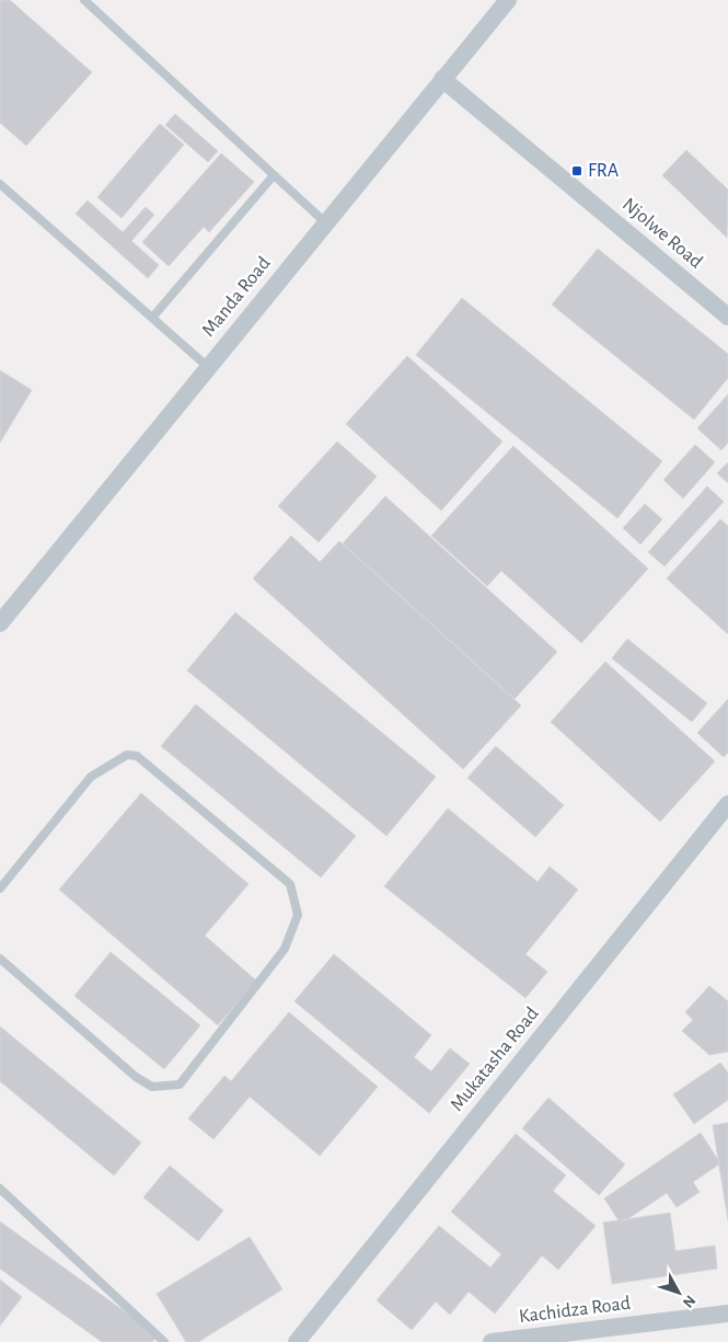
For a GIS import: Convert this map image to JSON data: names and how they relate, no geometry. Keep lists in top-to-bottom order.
{
  "streets": {
    "street": [
      "Njolwe Road",
      "Manda Road",
      "Mukatasha Road",
      "Kachidza Road"
    ]
  },
  "crossings": [
    ["Njolwe Road", "Manda Road"]
  ],
  "places": {
    "transit": ["FRA"]
  },
  "north": "bottom right"
}
